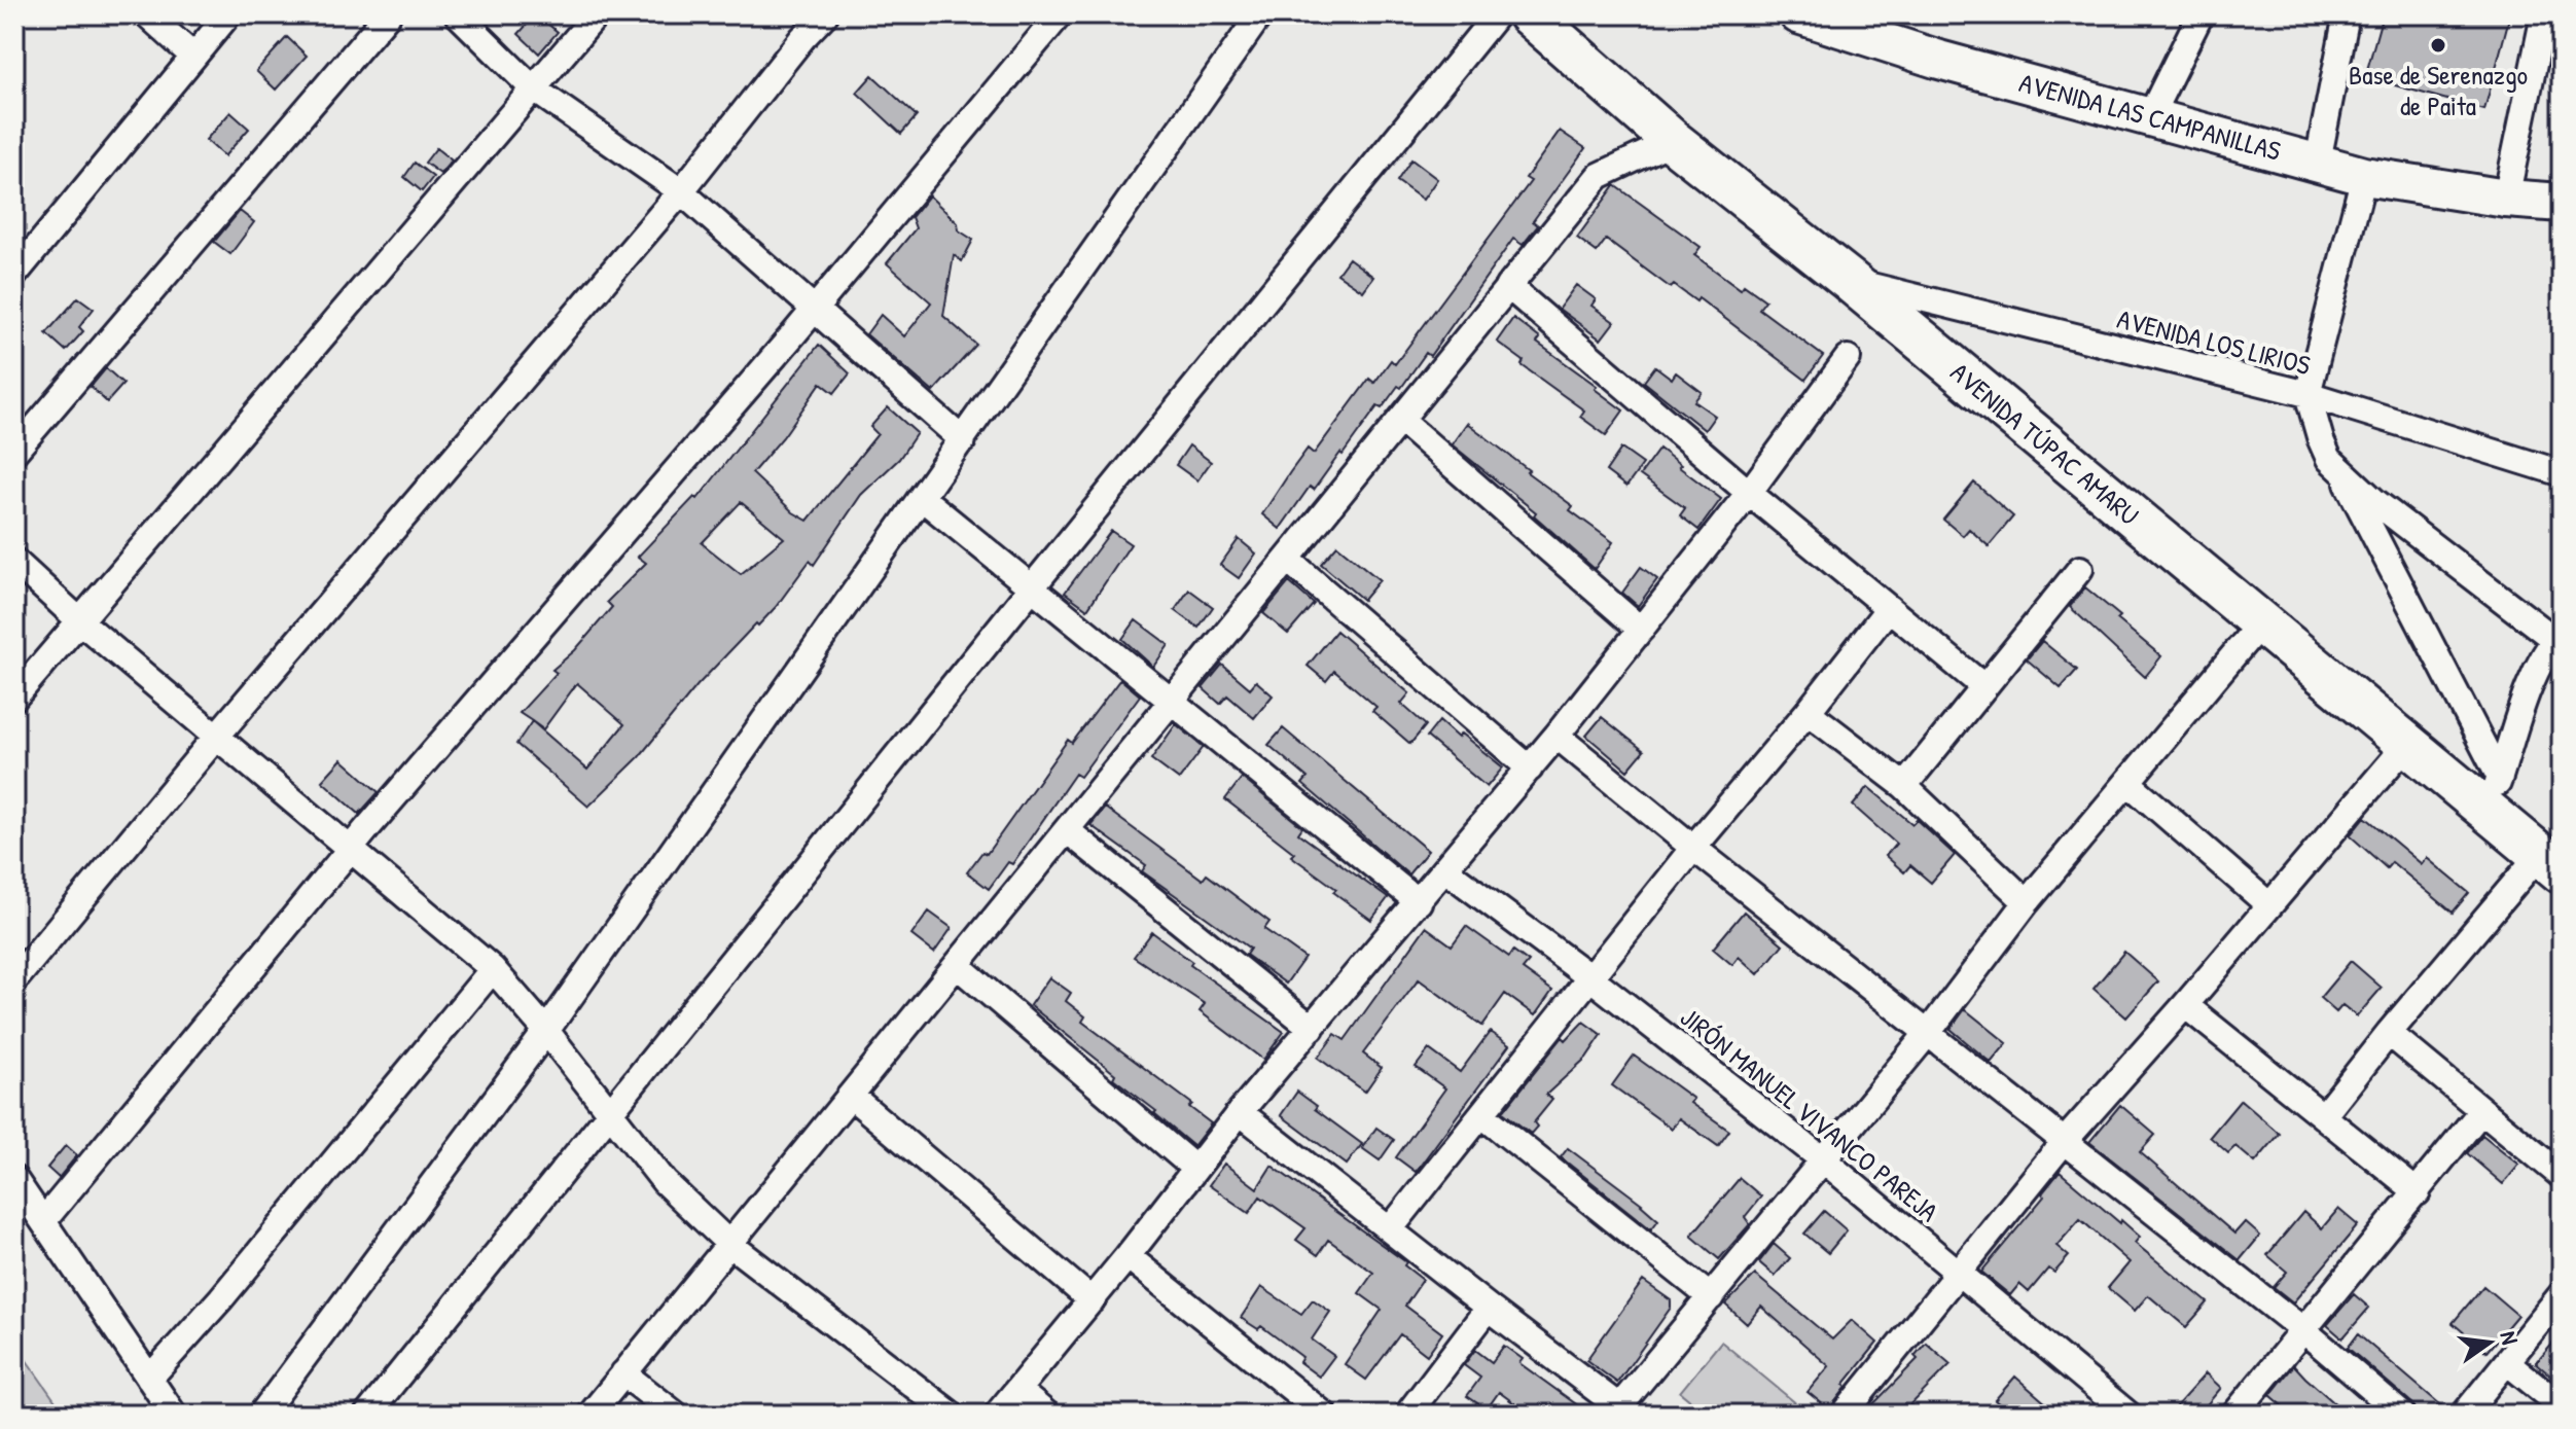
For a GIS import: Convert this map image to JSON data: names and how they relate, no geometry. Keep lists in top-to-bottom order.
{
  "streets": {
    "main road": ["AVENIDA TÚPAC AMARU"],
    "street": ["AVENIDA LAS CAMPANILLAS", "AVENIDA LOS LIRIOS", "JIRÓN MANUEL VIVANCO PAREJA"]
  },
  "crossings": [
    ["AVENIDA LOS LIRIOS", "AVENIDA TÚPAC AMARU"]
  ],
  "places": ["Base de Serenazgo de Paita"],
  "north": "right"
}
